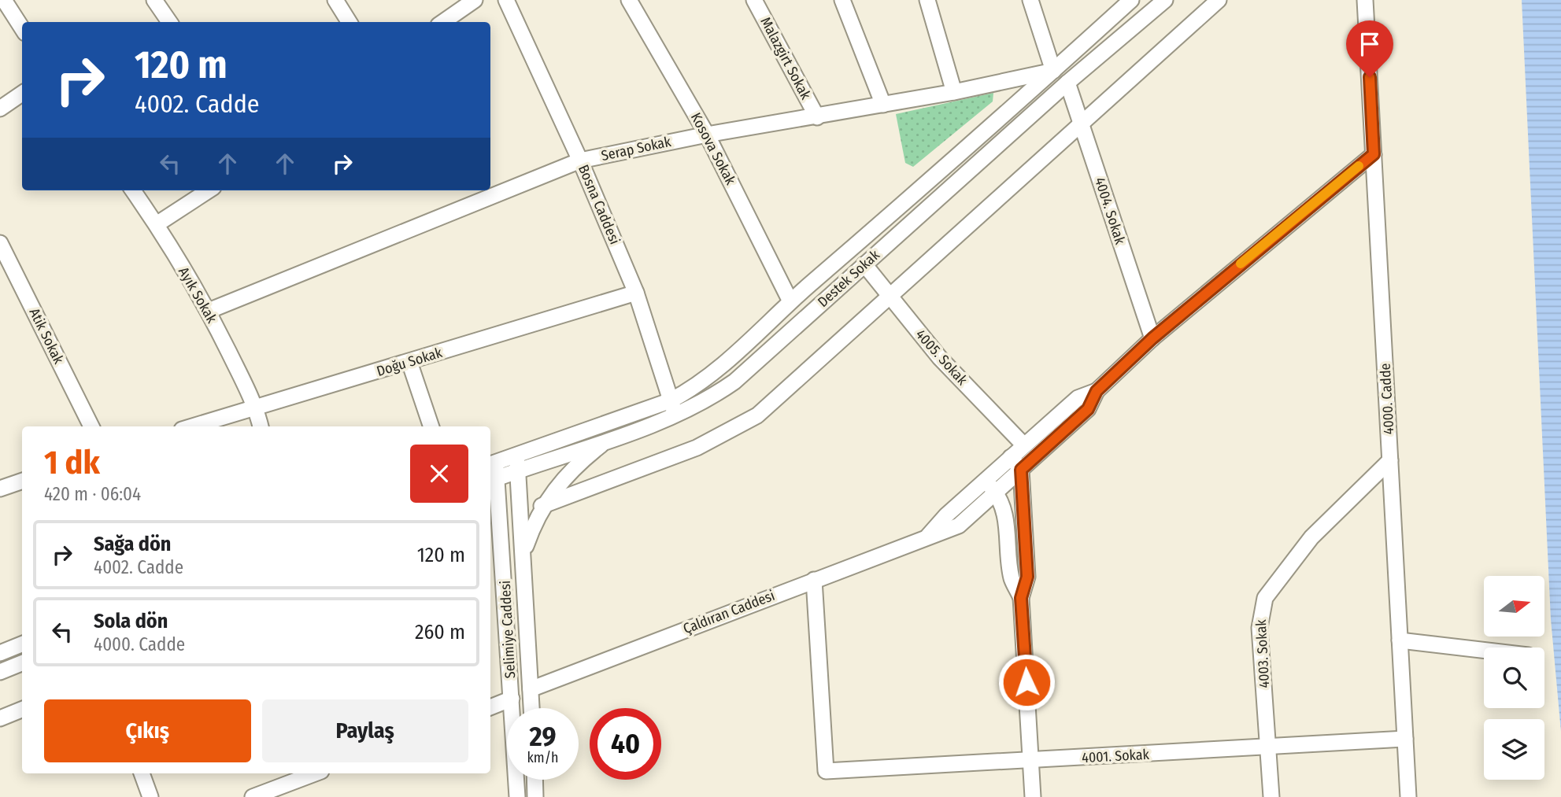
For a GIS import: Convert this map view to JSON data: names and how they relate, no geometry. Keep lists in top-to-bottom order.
{
  "streets": {
    "street": [
      "Malazgirt Sokak",
      "Serap Sokak",
      "Kosova Sokak",
      "Bosna Caddesi",
      "4004. Sokak",
      "Destek Sokak",
      "Ayık Sokak",
      "Atik Sokak",
      "4005. Sokak",
      "Doğu Sokak",
      "4000. Cadde",
      "Çaldıran Caddesi",
      "Selimiye Caddesi",
      "4003. Sokak",
      "4001. Sokak"
    ]
  },
  "crossings": [
    ["Malazgirt Sokak", "Serap Sokak"],
    ["Serap Sokak", "Kosova Sokak"],
    ["Serap Sokak", "Bosna Caddesi"],
    ["Serap Sokak", "Destek Sokak"],
    ["Serap Sokak", "Ayık Sokak"],
    ["Kosova Sokak", "Destek Sokak"],
    ["Bosna Caddesi", "Destek Sokak"],
    ["Bosna Caddesi", "Doğu Sokak"],
    ["4004. Sokak", "Destek Sokak"],
    ["Destek Sokak", "4005. Sokak"],
    ["Destek Sokak", "Selimiye Caddesi"],
    ["Ayık Sokak", "Doğu Sokak"],
    ["4005. Sokak", "Çaldıran Caddesi"],
    ["4000. Cadde", "4003. Sokak"],
    ["4000. Cadde", "4001. Sokak"],
    ["Çaldıran Caddesi", "Selimiye Caddesi"],
    ["Çaldıran Caddesi", "4001. Sokak"],
    ["4003. Sokak", "4001. Sokak"]
  ],
  "north": "right",
  "page": {
    "turn": ["120 m", "4002. Cadde"],
    "heading": ["1 dk", "420 m · 06:04"],
    "list": [
      {
        "name": "Sağa dön",
        "note": "4002. Cadde",
        "value": "120 m"
      },
      {
        "name": "Sola dön",
        "note": "4000. Cadde",
        "value": "260 m"
      }
    ],
    "buttons": ["Çıkış", "Paylaş"],
    "speed": "29 km/h",
    "limit": "40"
  }
}
